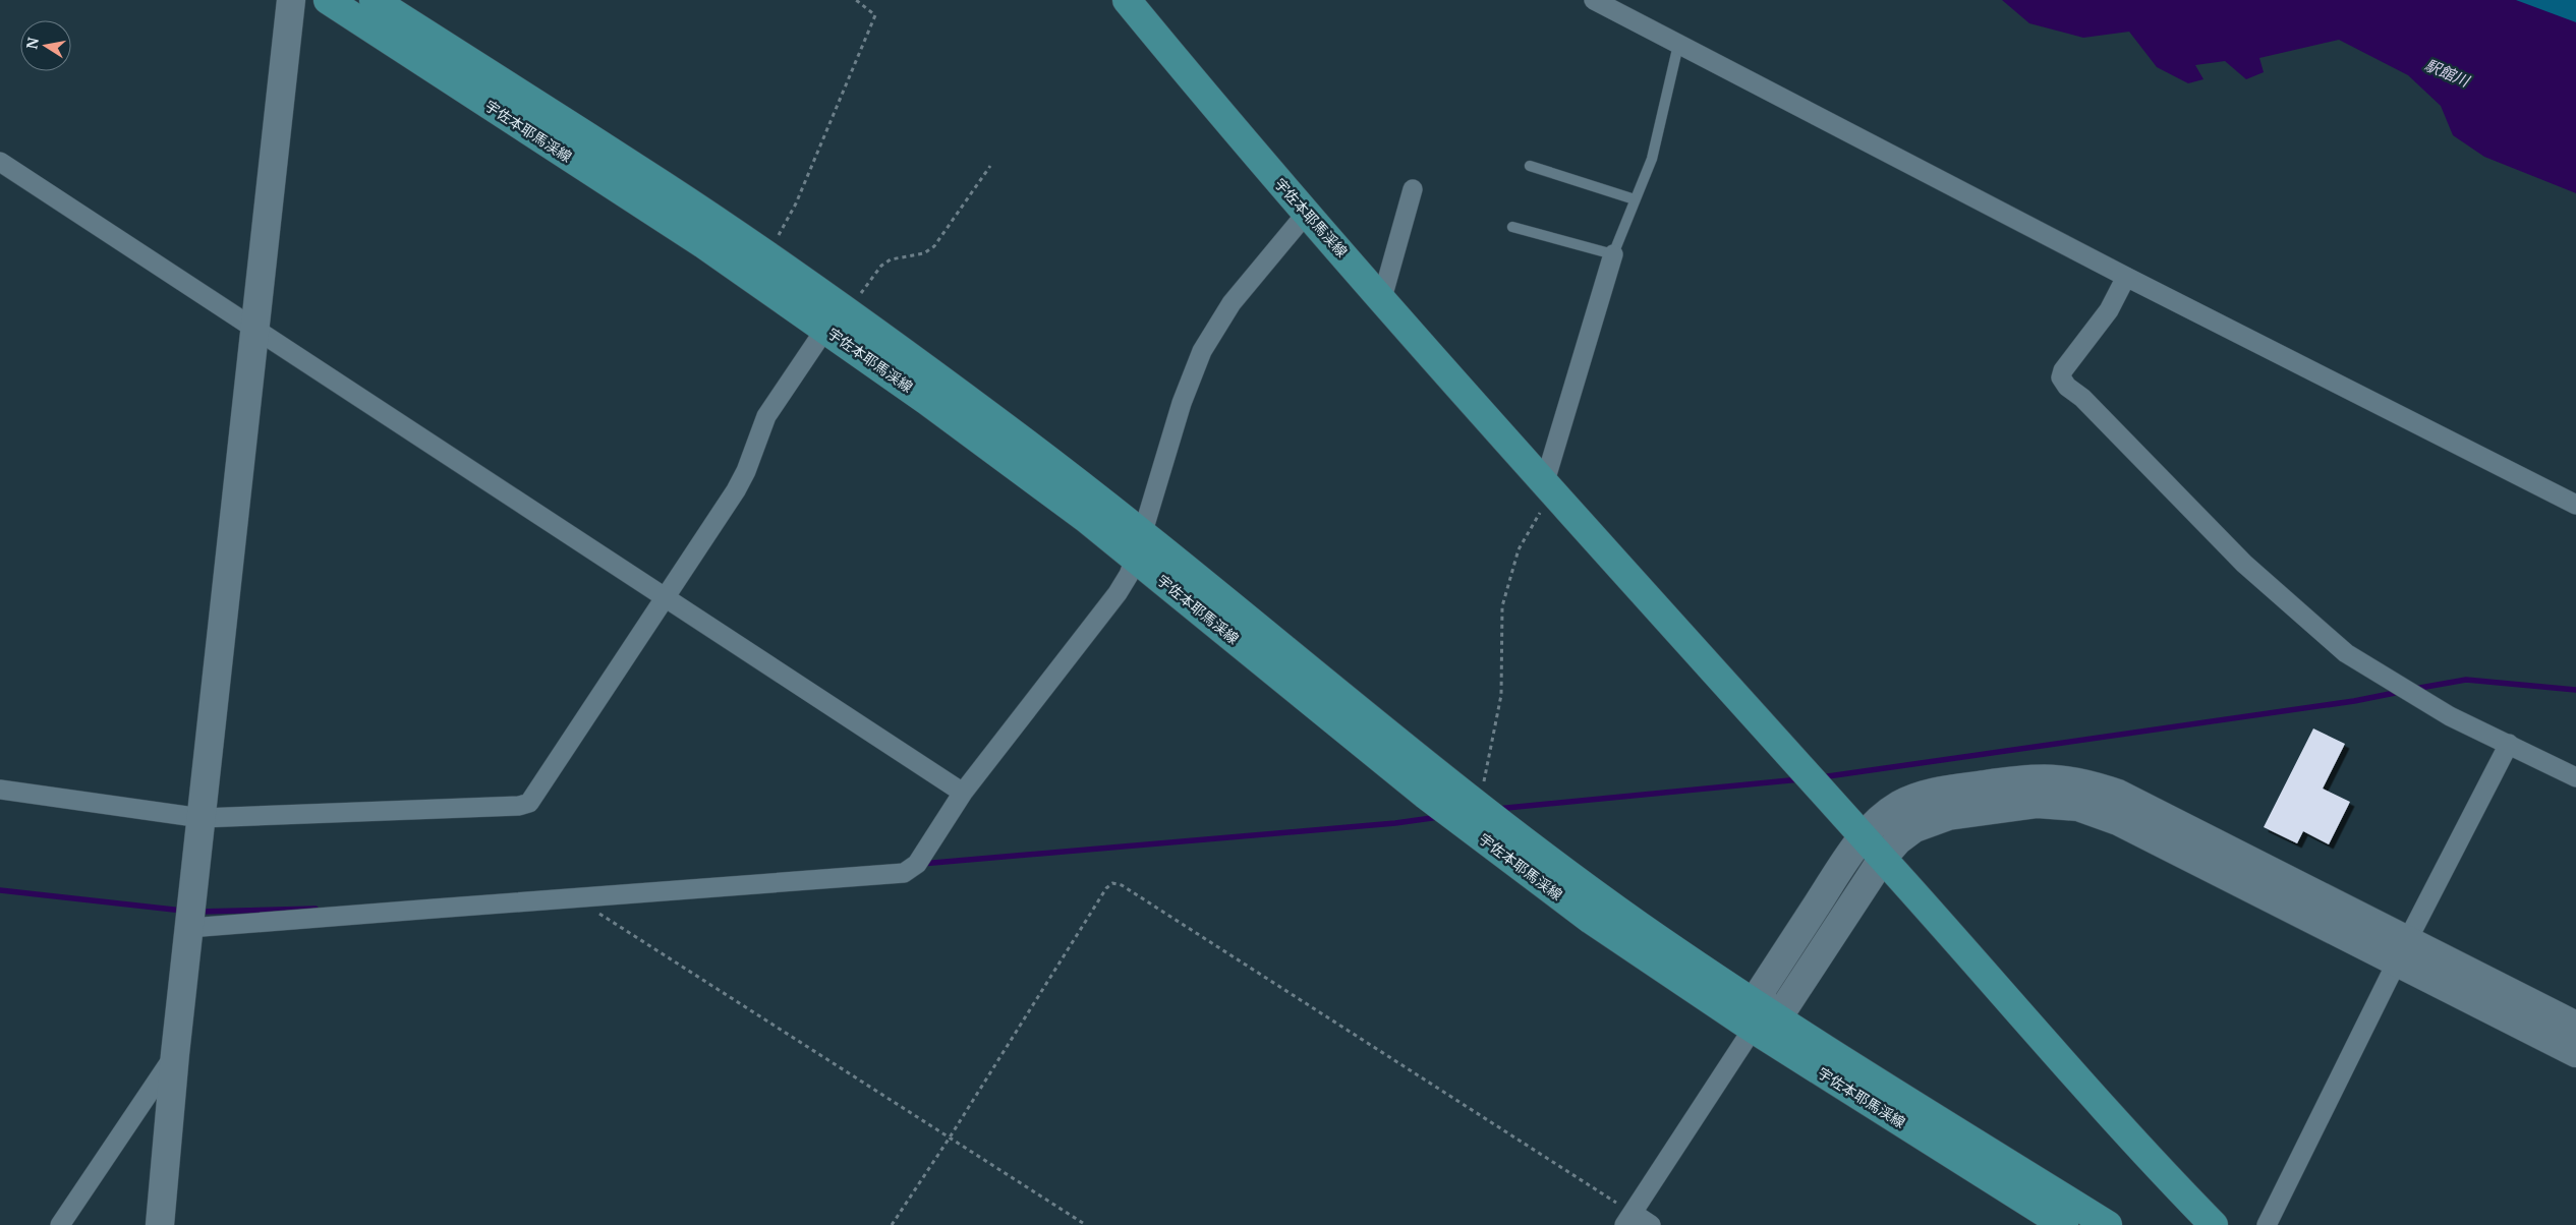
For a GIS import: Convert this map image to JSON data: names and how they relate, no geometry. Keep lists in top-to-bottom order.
{
  "streets": {
    "main road": ["宇佐本耶馬渓線"]
  },
  "water": ["駅館川"],
  "north": "left"
}
